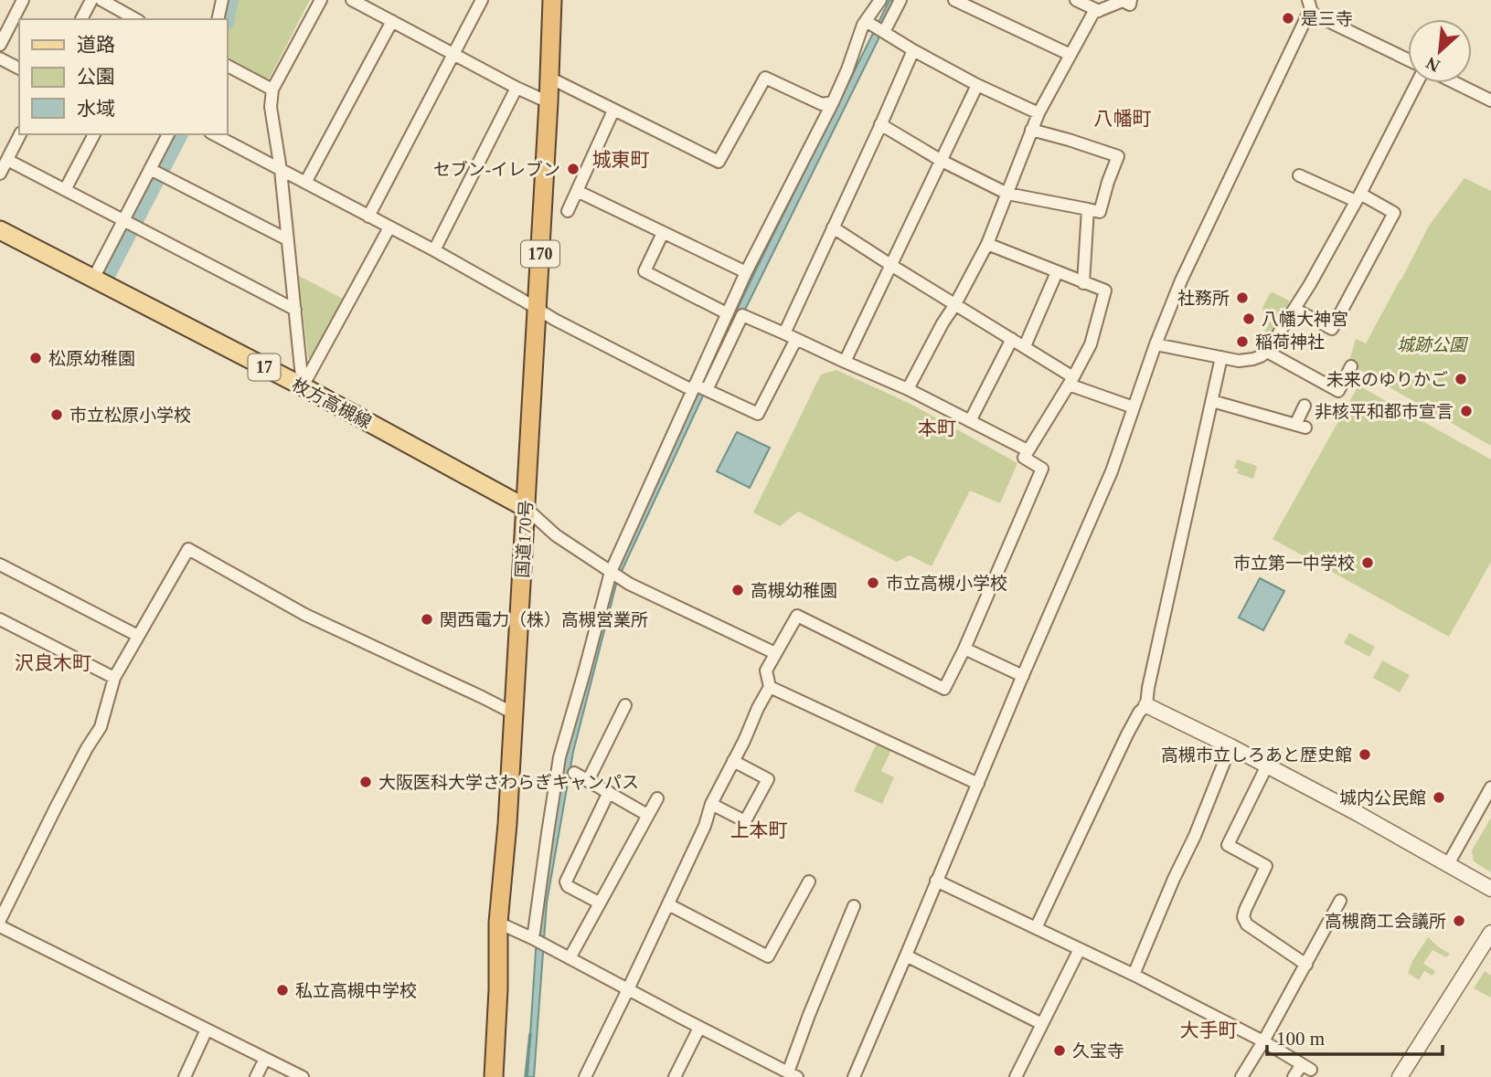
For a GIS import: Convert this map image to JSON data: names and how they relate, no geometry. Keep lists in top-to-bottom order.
{
  "streets": {
    "highway": ["170", "国道170号"],
    "main road": ["17", "枚方高槻線"]
  },
  "crossings": [
    ["枚方高槻線", "国道170号"]
  ],
  "districts": [
    "八幡町",
    "城東町",
    "本町",
    "沢良木町",
    "上本町",
    "大手町"
  ],
  "parks": ["城跡公園"],
  "places": [
    "是三寺",
    "セブン-イレブン",
    "社務所",
    "八幡大神宮",
    "稲荷神社",
    "松原幼稚園",
    "未来のゆりかご",
    "非核平和都市宣言",
    "市立松原小学校",
    "市立第一中学校",
    "市立高槻小学校",
    "高槻幼稚園",
    "関西電力（株）高槻営業所",
    "高槻市立しろあと歴史館",
    "大阪医科大学さわらぎキャンパス",
    "城内公民館",
    "高槻商工会議所",
    "私立高槻中学校",
    "久宝寺"
  ],
  "legend": ["道路", "公園", "水域"],
  "scale_bar": "100 m",
  "north": "bottom left"
}
